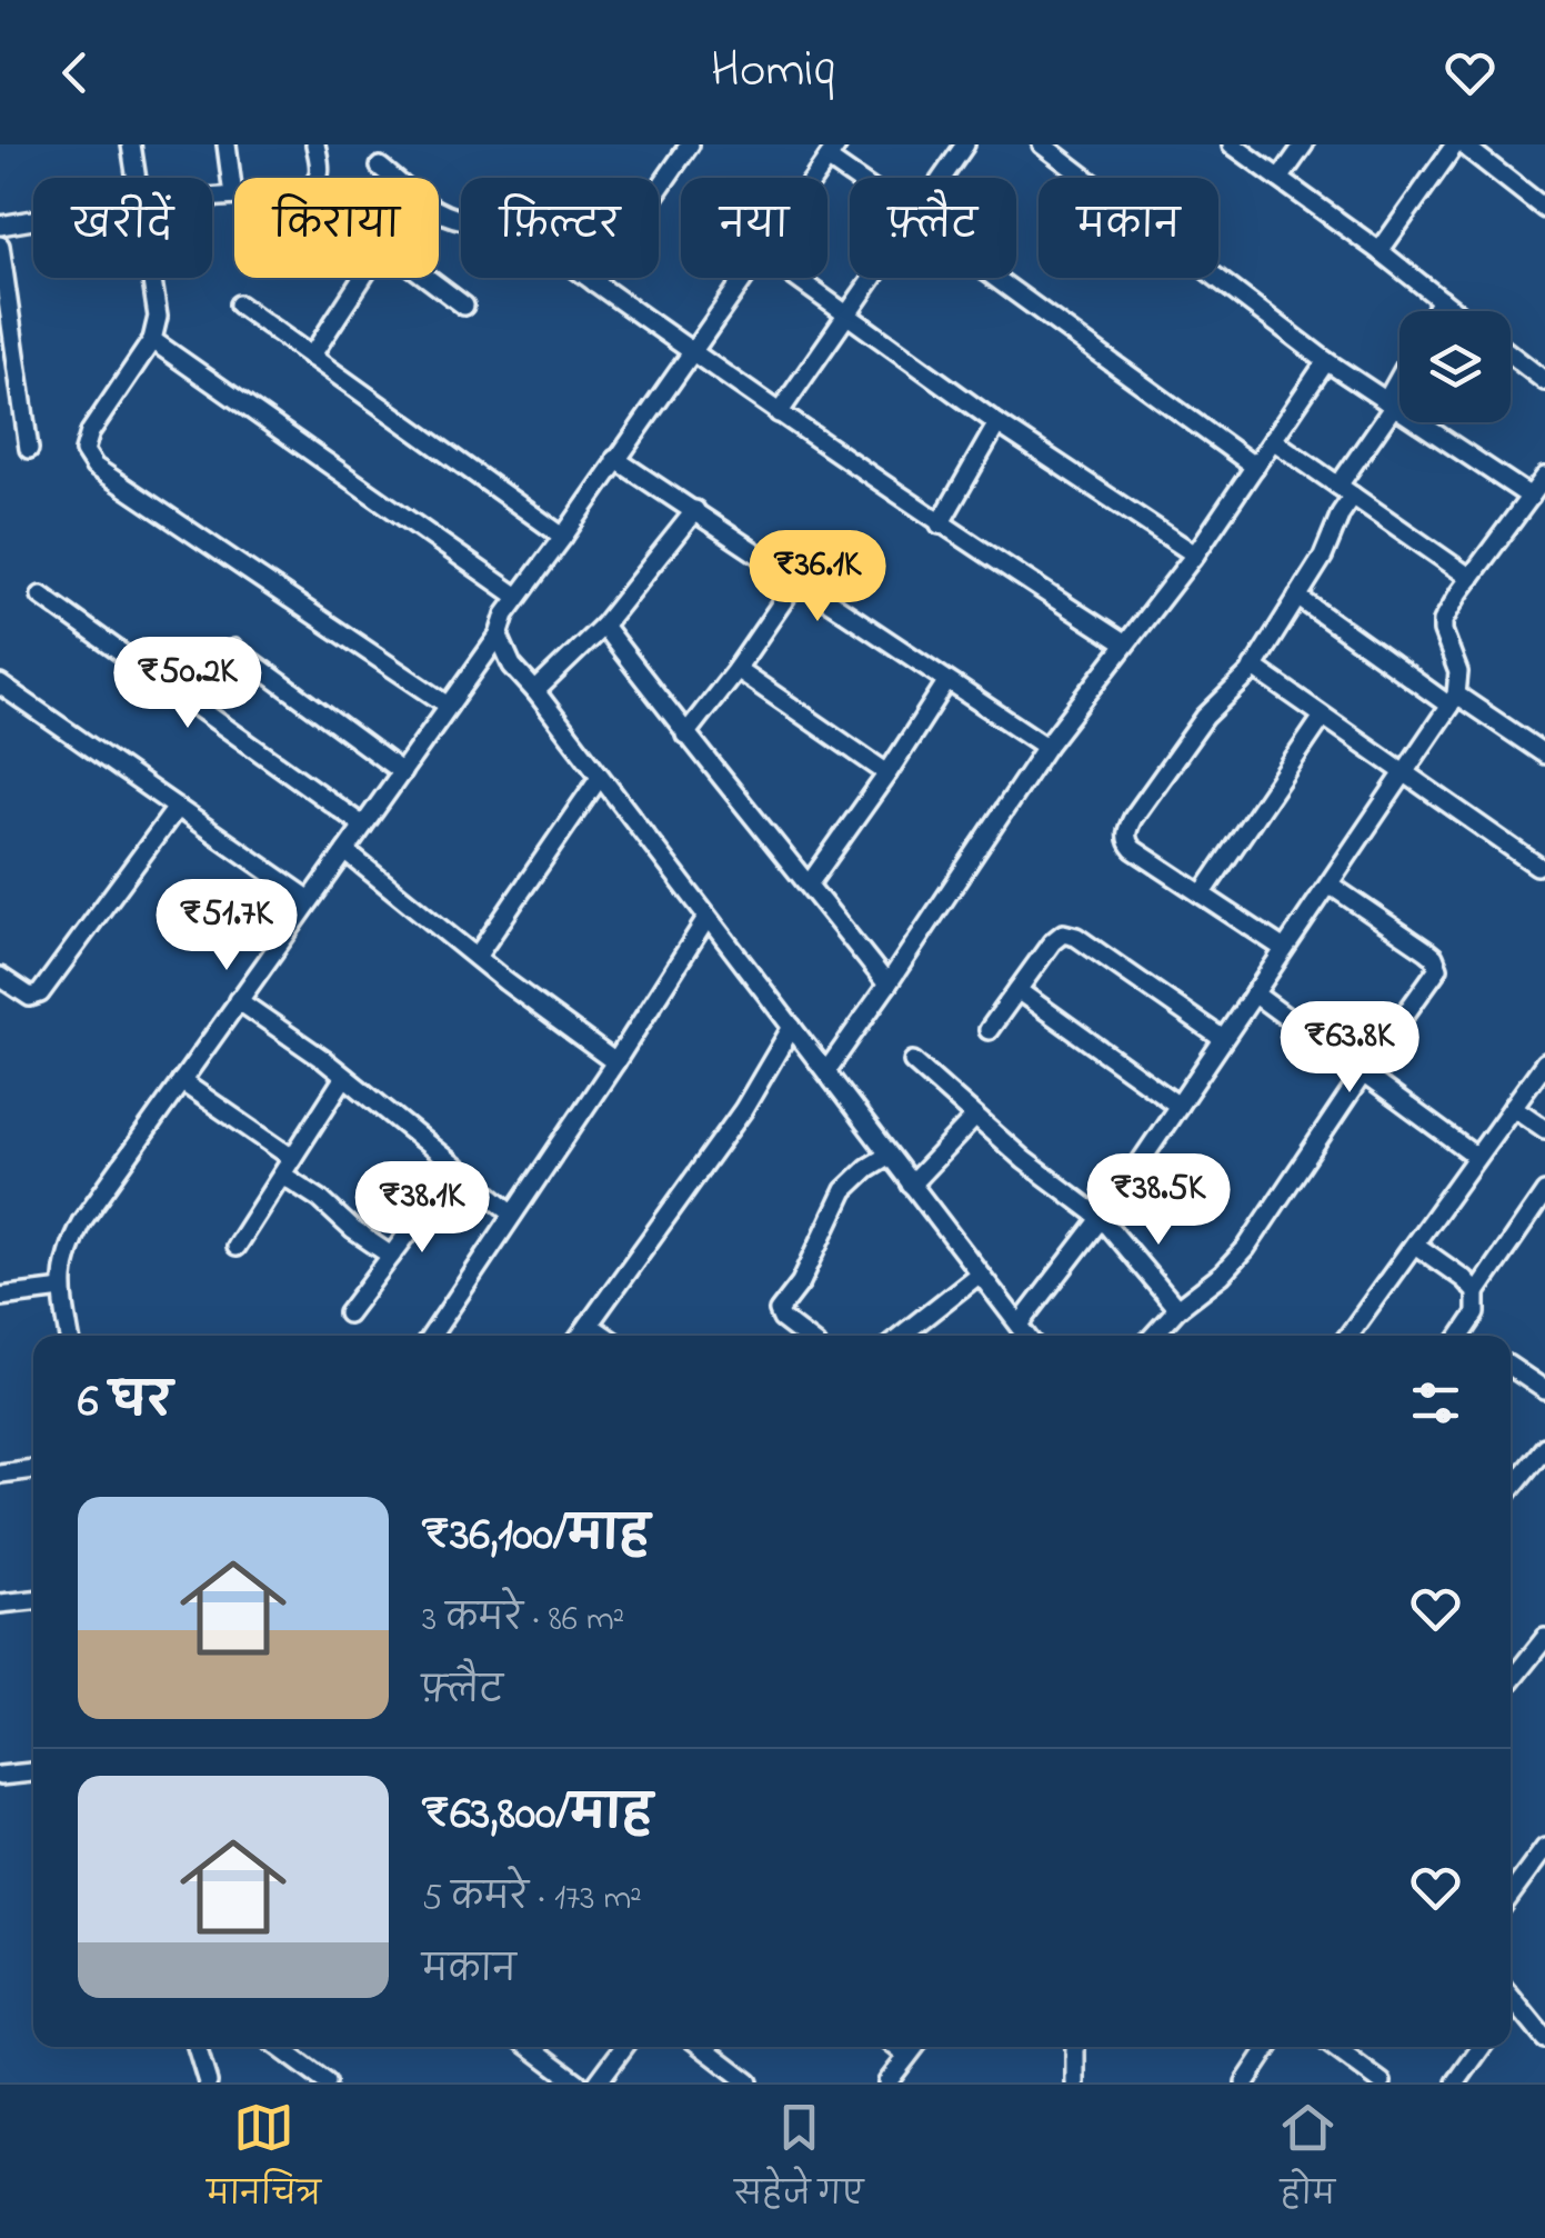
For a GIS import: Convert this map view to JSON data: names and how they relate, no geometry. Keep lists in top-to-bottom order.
{
  "page": {
    "header": "Homiq",
    "chip": [
      "खरीदें",
      "किराया",
      "फ़िल्टर",
      "नया",
      "फ़्लैट",
      "मकान"
    ],
    "price": [
      "₹36.1K",
      "₹50.2K",
      "₹51.7K",
      "₹63.8K",
      "₹38.5K",
      "₹38.1K"
    ],
    "heading": "6 घर",
    "list": [
      {
        "name": "₹36,100/माह",
        "note": "3 कमरे · 86 m² · फ़्लैट"
      },
      {
        "name": "₹63,800/माह",
        "note": "5 कमरे · 173 m² · मकान"
      }
    ],
    "tabs": ["मानचित्र", "सहेजे गए", "होम"]
  }
}
